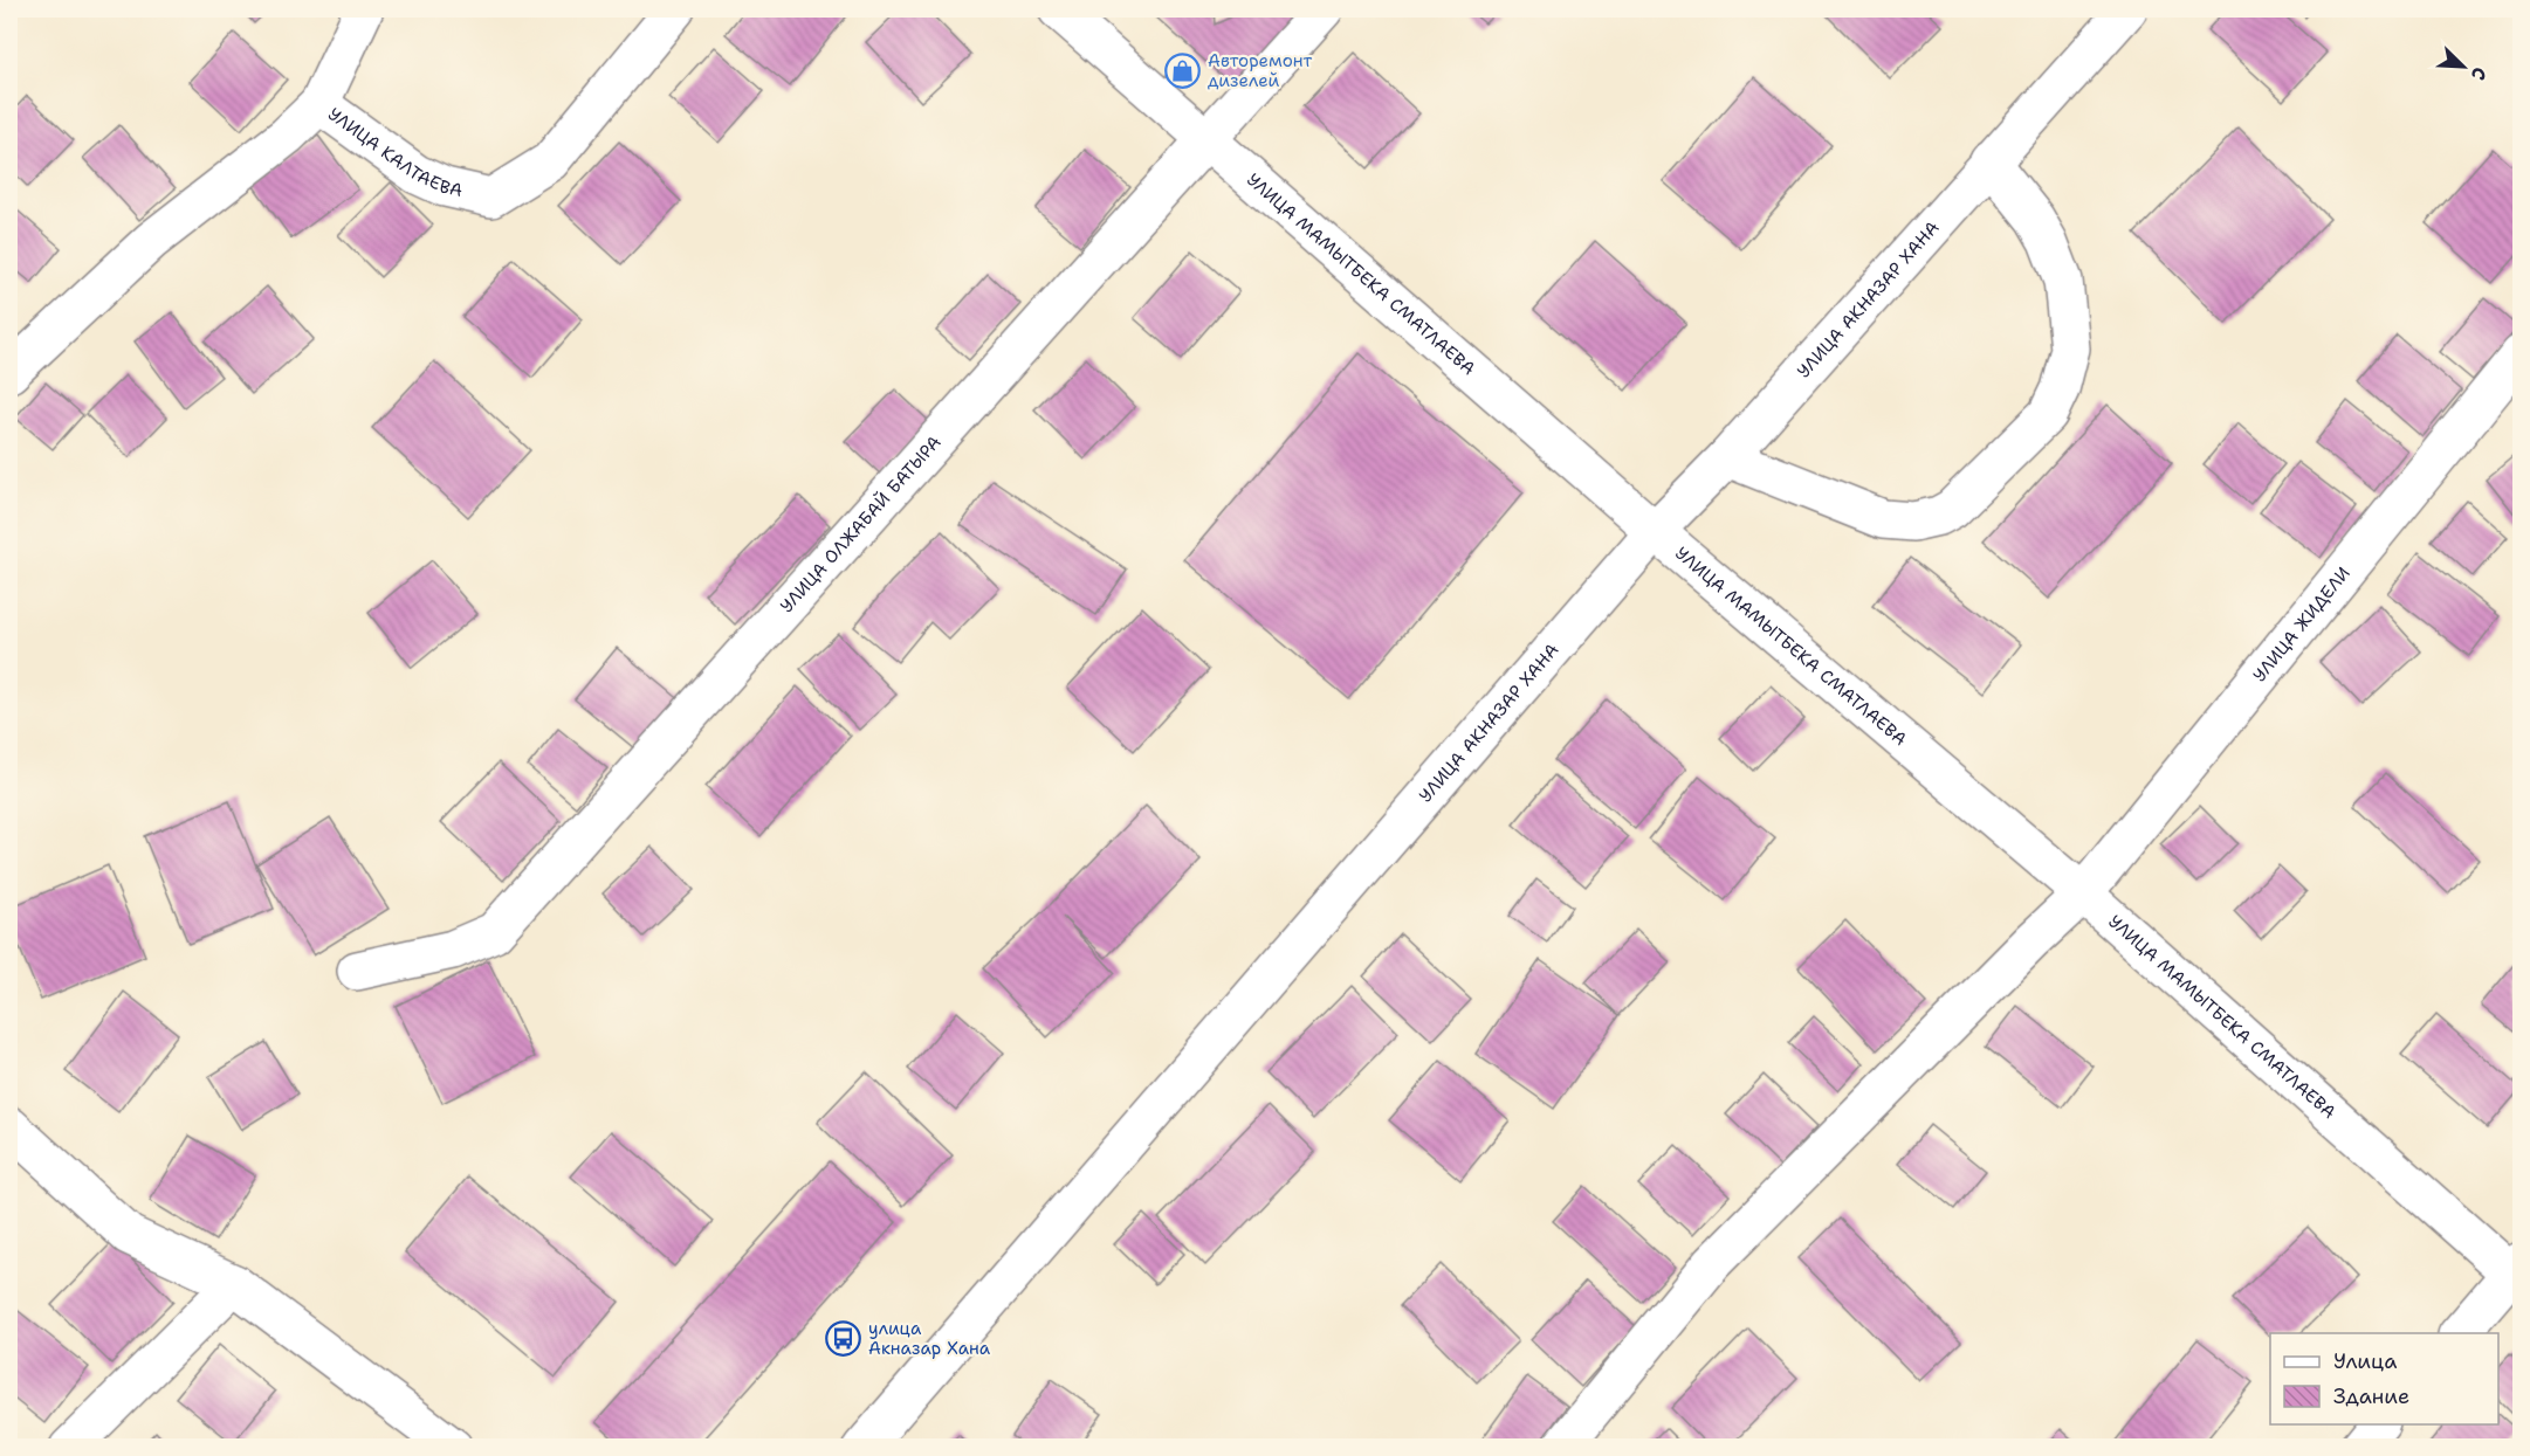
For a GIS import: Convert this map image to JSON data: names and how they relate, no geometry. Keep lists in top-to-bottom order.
{
  "streets": {
    "street": [
      "УЛИЦА КАЛТАЕВА",
      "УЛИЦА МАМЫТБЕКА СМАТЛАЕВА",
      "УЛИЦА АКНАЗАР ХАНА",
      "УЛИЦА ОЛЖАБАЙ БАТЫРА",
      "УЛИЦА ЖИДЕЛИ"
    ]
  },
  "crossings": [
    ["УЛИЦА МАМЫТБЕКА СМАТЛАЕВА", "УЛИЦА АКНАЗАР ХАНА"],
    ["УЛИЦА МАМЫТБЕКА СМАТЛАЕВА", "УЛИЦА ОЛЖАБАЙ БАТЫРА"],
    ["УЛИЦА МАМЫТБЕКА СМАТЛАЕВА", "УЛИЦА ЖИДЕЛИ"]
  ],
  "places": {
    "shop": ["Авторемонт дизелей"],
    "bus stop": ["улица Акназар Хана"]
  },
  "legend": ["Улица", "Здание"],
  "north": "bottom right"
}
